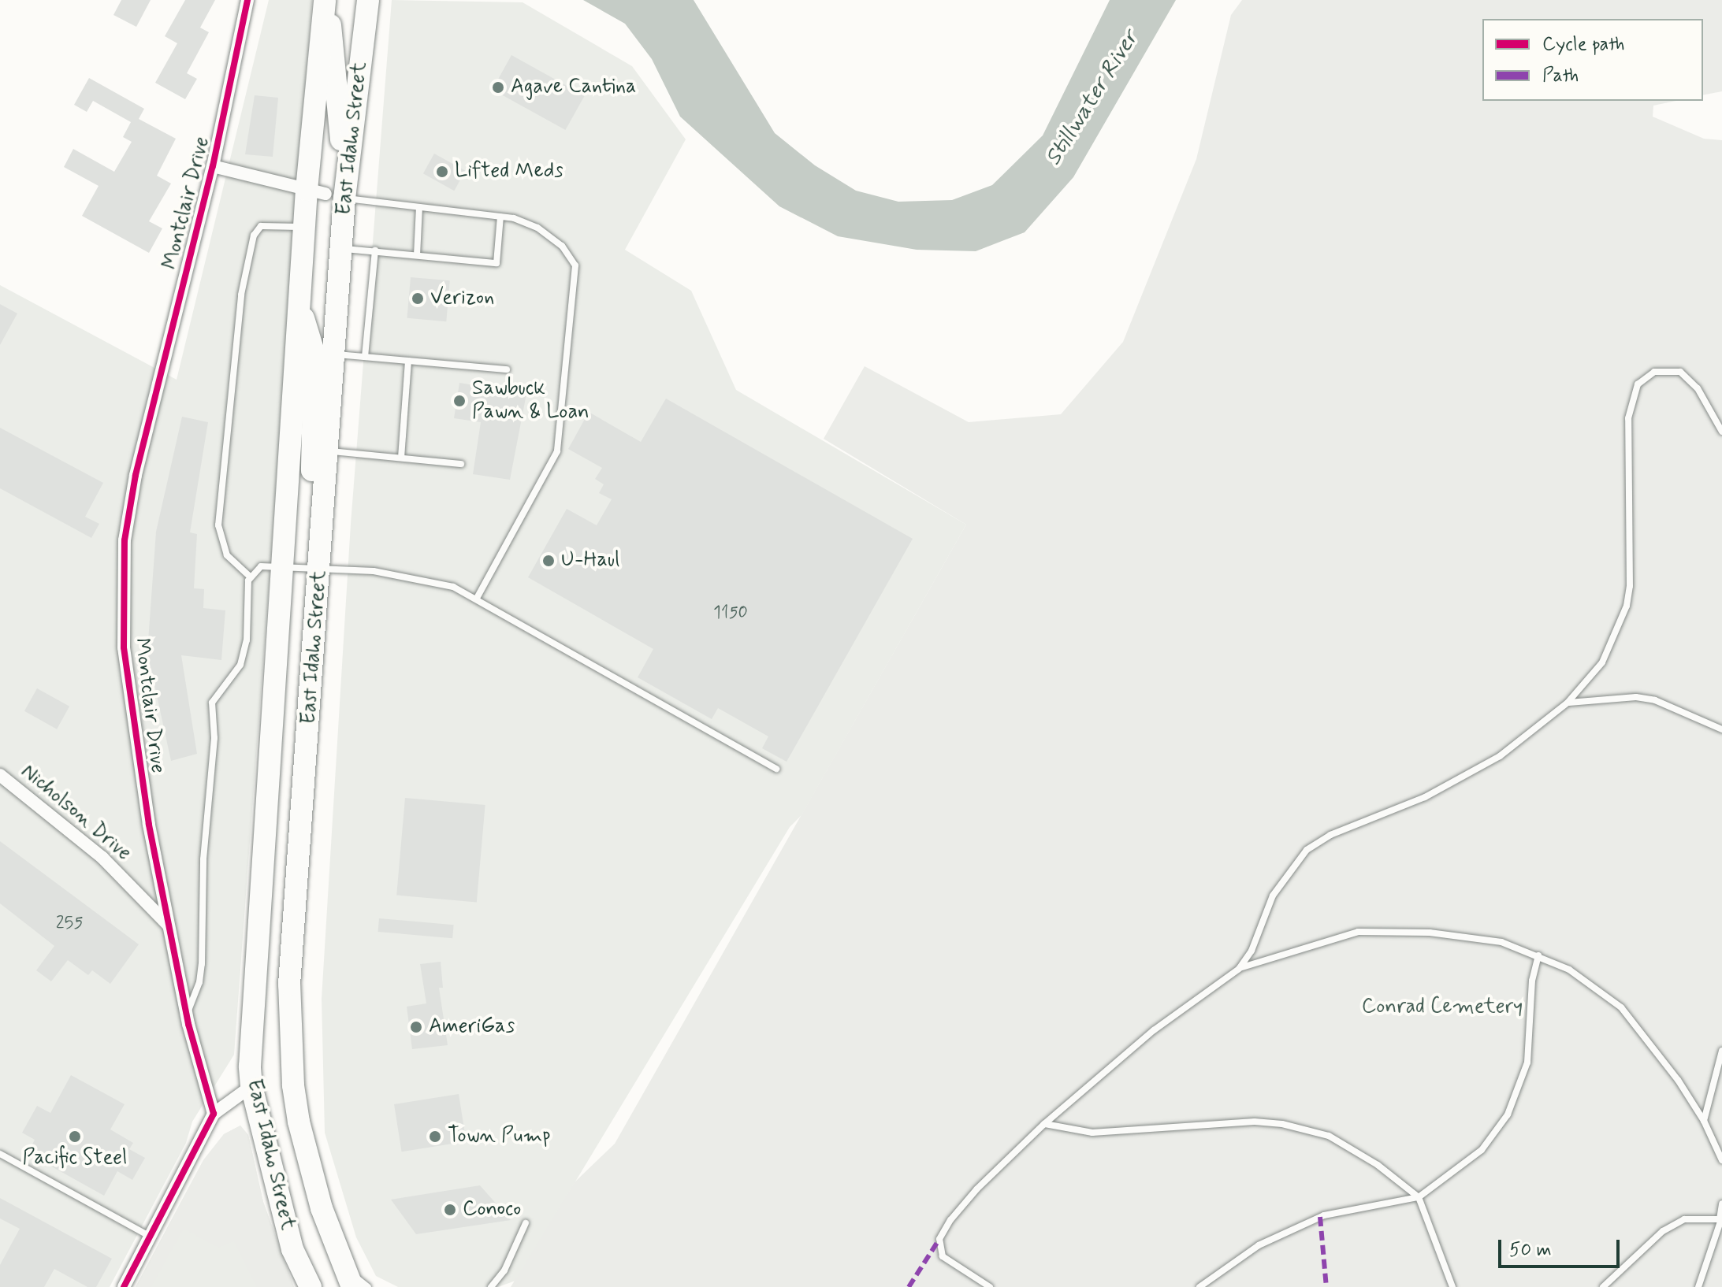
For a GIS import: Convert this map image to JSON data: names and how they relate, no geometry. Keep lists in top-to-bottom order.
{
  "streets": {
    "highway": ["East Idaho Street"],
    "street": ["Montclair Drive", "Nicholson Drive"]
  },
  "crossings": [
    ["East Idaho Street", "Montclair Drive"],
    ["Montclair Drive", "Nicholson Drive"]
  ],
  "water": ["Stillwater River"],
  "parks": ["Conrad Cemetery"],
  "places": [
    "Agave Cantina",
    "Lifted Meds",
    "Verizon",
    "Sawbuck Pawn & Loan",
    "U-Haul",
    "AmeriGas",
    "Pacific Steel",
    "Town Pump",
    "Conoco"
  ],
  "house_numbers": ["1150", "255"],
  "legend": ["Cycle path", "Path"],
  "scale_bar": "50 m"
}
